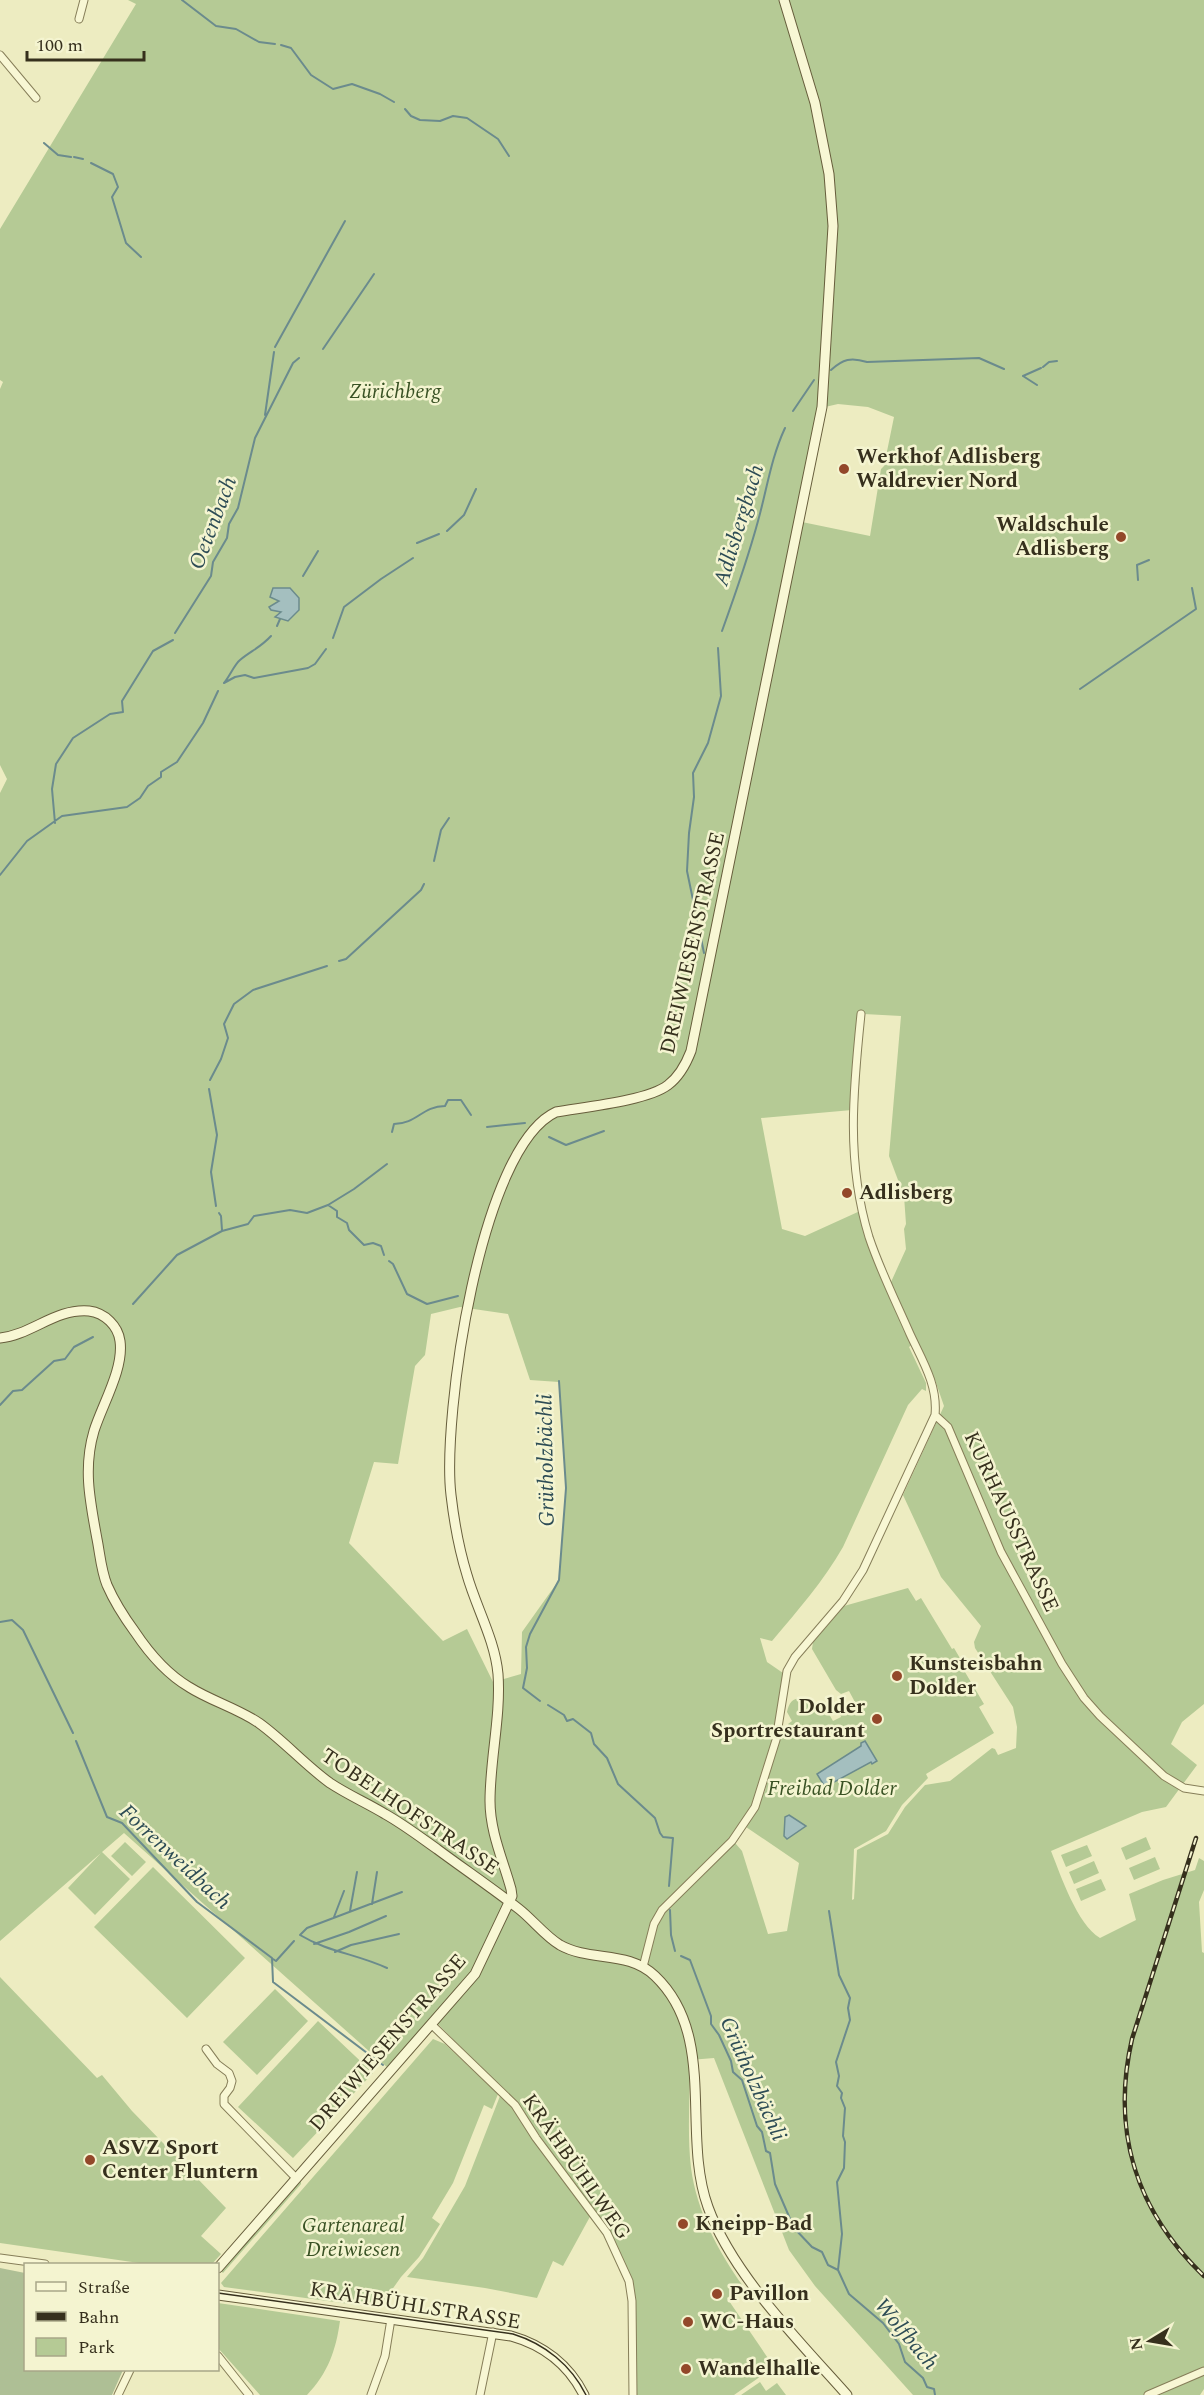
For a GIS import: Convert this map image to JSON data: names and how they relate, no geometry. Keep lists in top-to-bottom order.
{
  "streets": {
    "street": [
      "DREIWIESENSTRASSE",
      "KURHAUSSTRASSE",
      "TOBELHOFSTRASSE",
      "KRÄHBÜHLWEG",
      "KRÄHBÜHLSTRASSE"
    ]
  },
  "crossings": [
    ["DREIWIESENSTRASSE", "TOBELHOFSTRASSE"],
    ["DREIWIESENSTRASSE", "KRÄHBÜHLWEG"]
  ],
  "water": [
    "Oetenbach",
    "Adlisbergbach",
    "Grütholzbächli",
    "Forrenweidbach",
    "Wolfbach"
  ],
  "parks": ["Zürichberg", "Freibad Dolder", "Gartenareal Dreiwiesen"],
  "places": [
    "Werkhof Adlisberg Waldrevier Nord",
    "Waldschule Adlisberg",
    "Adlisberg",
    "Kunsteisbahn Dolder",
    "Dolder Sportrestaurant",
    "ASVZ Sport Center Fluntern",
    "Kneipp-Bad",
    "Pavillon",
    "WC-Haus",
    "Wandelhalle"
  ],
  "legend": ["Straße", "Bahn", "Park"],
  "scale_bar": "100 m",
  "north": "left"
}
